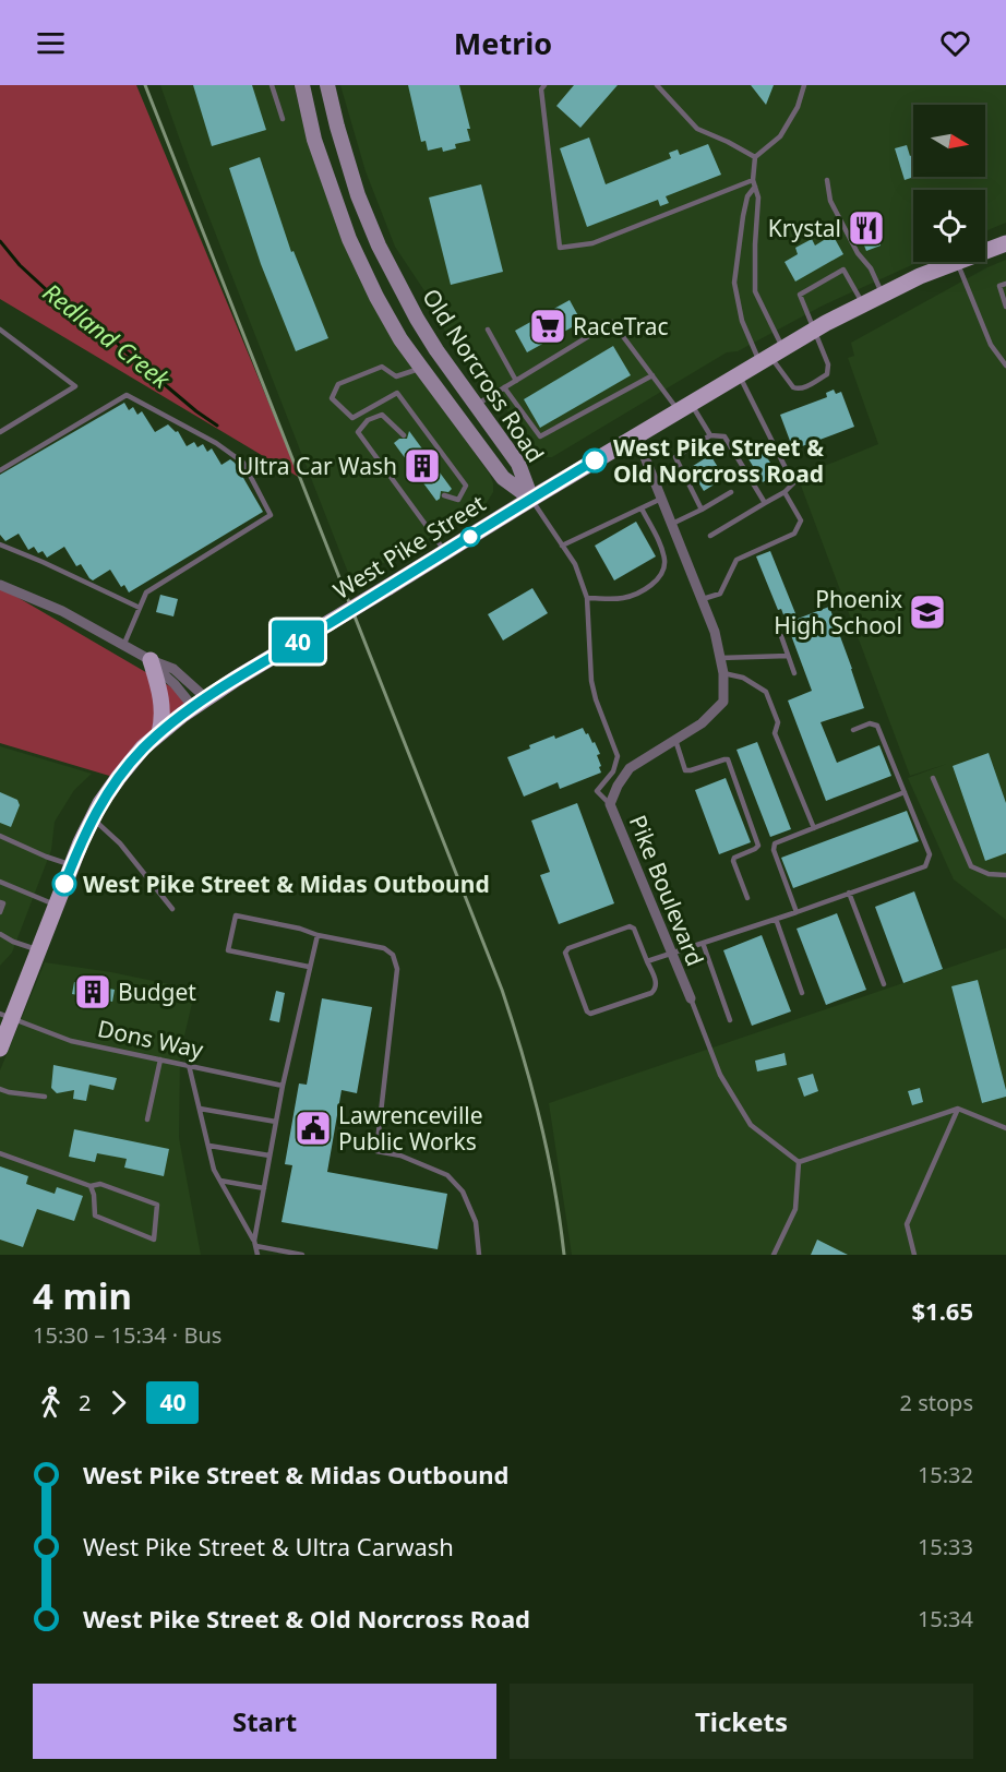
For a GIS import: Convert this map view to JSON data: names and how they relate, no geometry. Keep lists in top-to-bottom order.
{
  "streets": {
    "main road": ["Old Norcross Road", "West Pike Street"],
    "street": ["Pike Boulevard"],
    "lane": ["Dons Way"]
  },
  "crossings": [
    ["Old Norcross Road", "West Pike Street"],
    ["West Pike Street", "Pike Boulevard"],
    ["West Pike Street", "Dons Way"]
  ],
  "water": ["Redland Creek"],
  "places": {
    "restaurant": ["Krystal"],
    "supermarket": ["RaceTrac"],
    "other": ["West Pike Street & Old Norcross Road", "West Pike Street & Midas Outbound"],
    "building": ["Ultra Car Wash", "Budget"],
    "school or university": ["Phoenix High School"],
    "public building": ["Lawrenceville Public Works"]
  },
  "lines": ["bus line 40"],
  "north": "right",
  "page": {
    "header": "Metrio",
    "on_map": "40",
    "heading": ["4 min", "15:30 – 15:34 · Bus", "$1.65"],
    "legs": ["2", "40", "2 stops"],
    "list": [
      {
        "name": "West Pike Street & Midas Outbound",
        "value": "15:32"
      },
      {
        "name": "West Pike Street & Ultra Carwash",
        "value": "15:33"
      },
      {
        "name": "West Pike Street & Old Norcross Road",
        "value": "15:34"
      }
    ],
    "buttons": ["Start", "Tickets"]
  }
}
